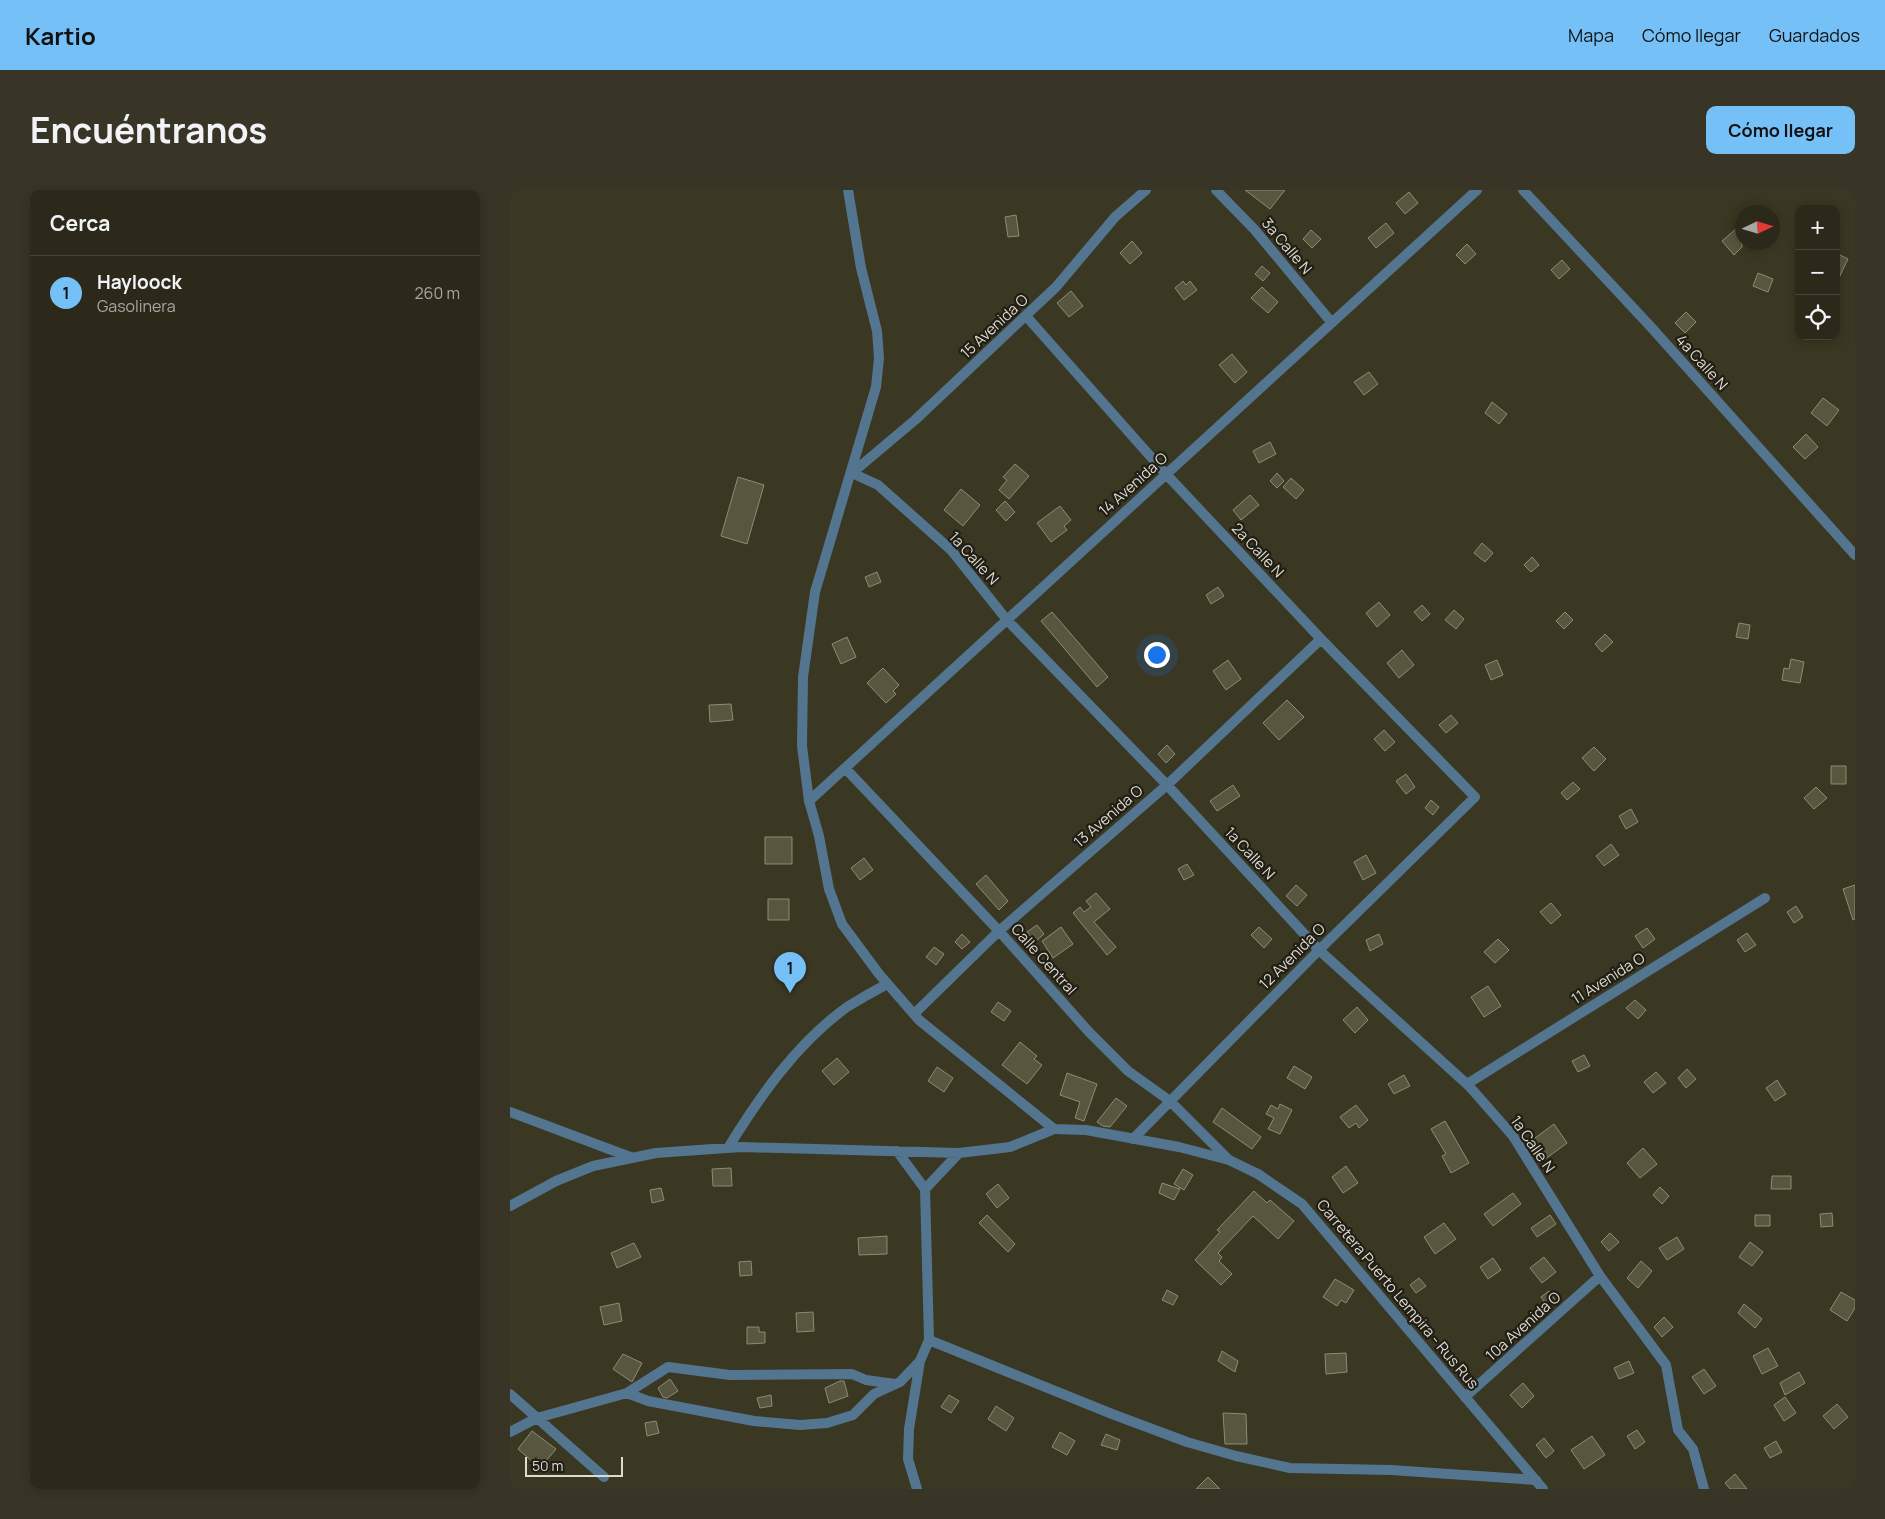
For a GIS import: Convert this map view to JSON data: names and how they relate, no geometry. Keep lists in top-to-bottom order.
{
  "streets": {
    "street": [
      "3a Calle N",
      "15 Avenida O",
      "4a Calle N",
      "14 Avenida O",
      "2a Calle N",
      "1a Calle N",
      "13 Avenida O",
      "12 Avenida O",
      "Calle Central",
      "11 Avenida O",
      "Carretera Puerto Lempira - Rus Rus",
      "10a Avenida O"
    ]
  },
  "crossings": [
    ["3a Calle N", "14 Avenida O"],
    ["15 Avenida O", "2a Calle N"],
    ["15 Avenida O", "1a Calle N"],
    ["14 Avenida O", "2a Calle N"],
    ["14 Avenida O", "1a Calle N"],
    ["14 Avenida O", "Calle Central"],
    ["2a Calle N", "13 Avenida O"],
    ["2a Calle N", "12 Avenida O"],
    ["1a Calle N", "13 Avenida O"],
    ["1a Calle N", "12 Avenida O"],
    ["1a Calle N", "11 Avenida O"],
    ["1a Calle N", "10a Avenida O"],
    ["13 Avenida O", "Calle Central"],
    ["12 Avenida O", "Calle Central"],
    ["12 Avenida O", "Carretera Puerto Lempira - Rus Rus"],
    ["Calle Central", "Carretera Puerto Lempira - Rus Rus"],
    ["Carretera Puerto Lempira - Rus Rus", "10a Avenida O"]
  ],
  "scale_bar": "50 m",
  "north": "right",
  "page": {
    "header": "Kartio",
    "nav": ["Mapa", "Cómo llegar", "Guardados"],
    "title": "Encuéntranos",
    "buttons": "Cómo llegar",
    "heading": "Cerca",
    "map_buttons": ["+", "−"],
    "list": [
      {
        "mark": "1",
        "name": "Hayloock",
        "note": "Gasolinera",
        "value": "260 m"
      }
    ],
    "pins": "1",
    "scale": "50 m"
  }
}
